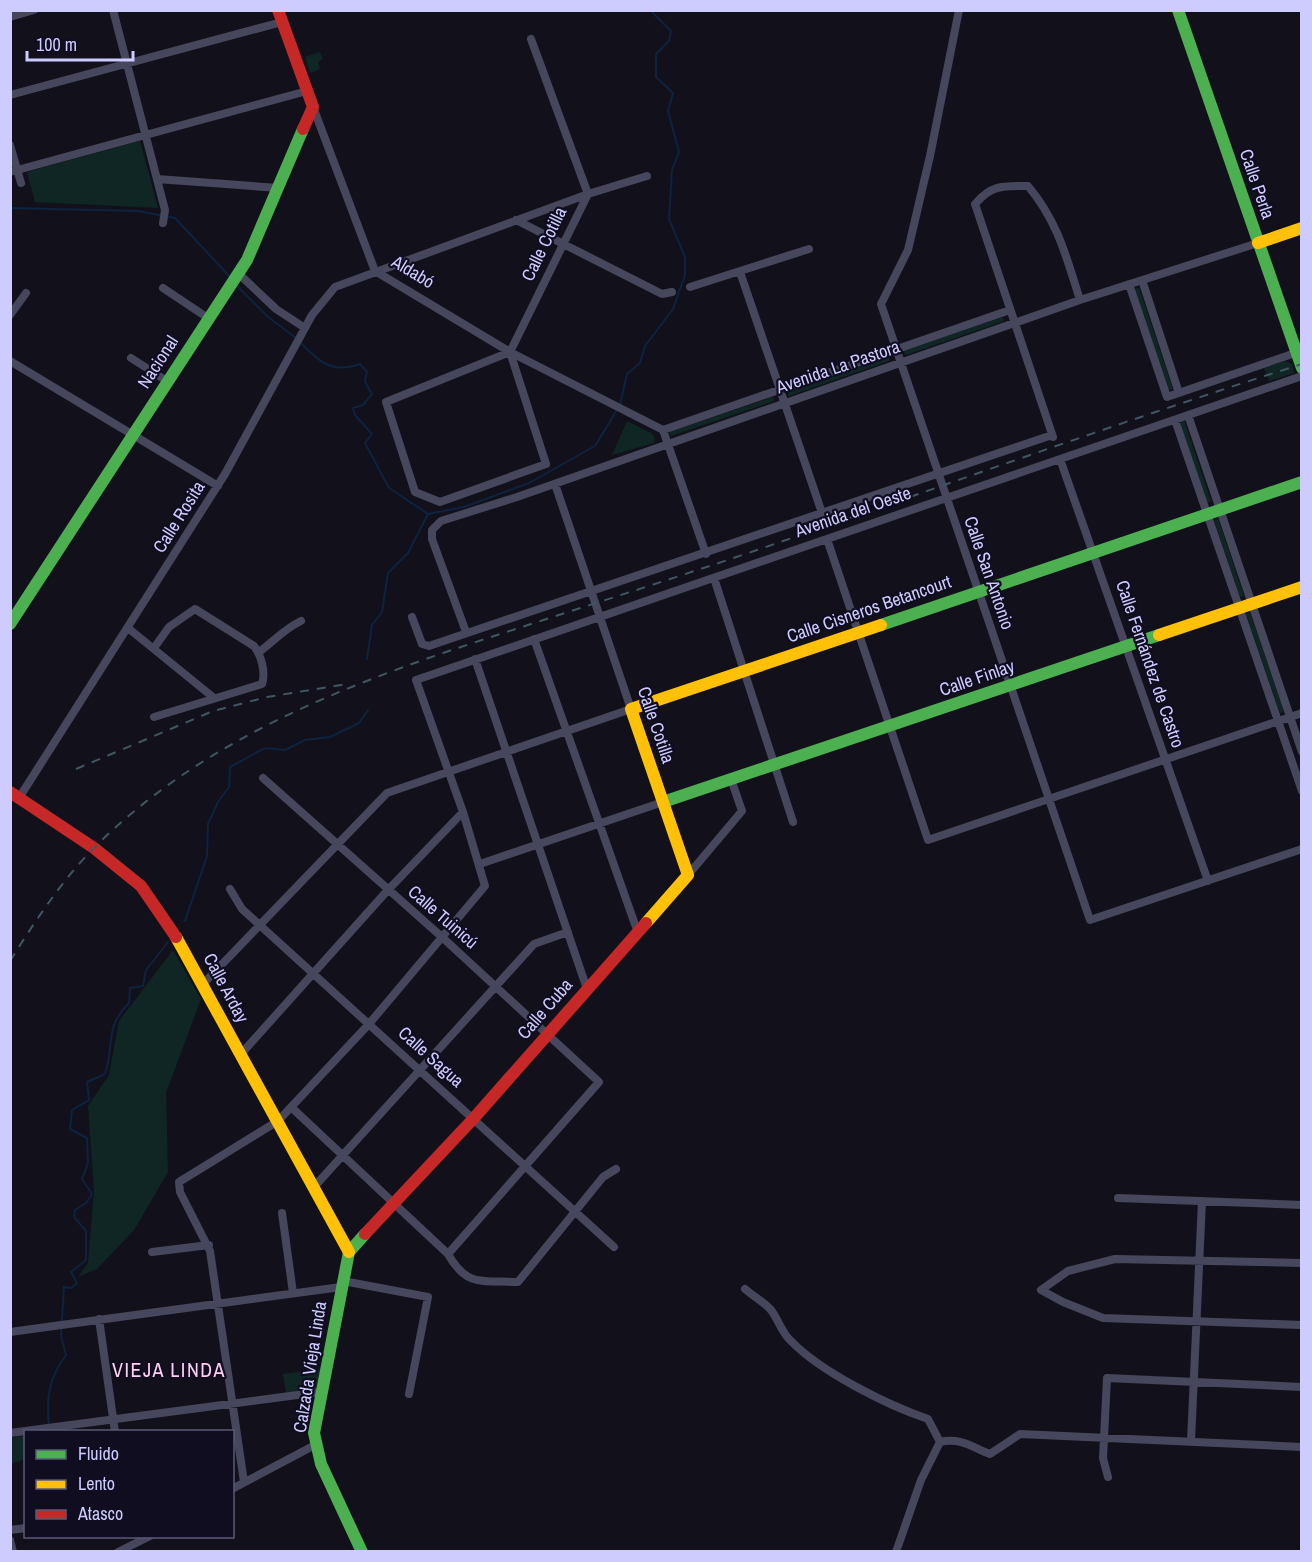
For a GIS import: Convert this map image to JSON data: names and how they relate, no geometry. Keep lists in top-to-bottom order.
{
  "streets": {
    "street": [
      "Calle Perla",
      "Calle Cotilla",
      "Aldabó",
      "Nacional",
      "Avenida La Pastora",
      "Avenida del Oeste",
      "Calle Rosita",
      "Calle San Antonio",
      "Calle Cisneros Betancourt",
      "Calle Fernández de Castro",
      "Calle Finlay",
      "Calle Tuinicú",
      "Calle Arday",
      "Calle Cuba",
      "Calle Sagua",
      "Calzada Vieja Linda"
    ]
  },
  "crossings": [
    ["Calle Perla", "Avenida La Pastora"],
    ["Calle Cotilla", "Aldabó"],
    ["Calle Cotilla", "Avenida La Pastora"],
    ["Calle Cotilla", "Avenida del Oeste"],
    ["Calle Cotilla", "Calle Rosita"],
    ["Calle Cotilla", "Calle Cisneros Betancourt"],
    ["Calle Cotilla", "Calle Finlay"],
    ["Calle Cotilla", "Calle Cuba"],
    ["Aldabó", "Nacional"],
    ["Aldabó", "Avenida La Pastora"],
    ["Aldabó", "Calle Rosita"],
    ["Avenida La Pastora", "Avenida del Oeste"],
    ["Avenida La Pastora", "Calle San Antonio"],
    ["Avenida del Oeste", "Calle San Antonio"],
    ["Avenida del Oeste", "Calle Cisneros Betancourt"],
    ["Avenida del Oeste", "Calle Fernández de Castro"],
    ["Calle Rosita", "Calle Arday"],
    ["Calle San Antonio", "Calle Cisneros Betancourt"],
    ["Calle San Antonio", "Calle Fernández de Castro"],
    ["Calle San Antonio", "Calle Finlay"],
    ["Calle Cisneros Betancourt", "Calle Fernández de Castro"],
    ["Calle Cisneros Betancourt", "Calle Tuinicú"],
    ["Calle Cisneros Betancourt", "Calle Arday"],
    ["Calle Cisneros Betancourt", "Calle Sagua"],
    ["Calle Fernández de Castro", "Calle Finlay"],
    ["Calle Finlay", "Calle Cuba"],
    ["Calle Tuinicú", "Calle Cuba"],
    ["Calle Tuinicú", "Calle Sagua"],
    ["Calle Arday", "Calle Cuba"],
    ["Calle Arday", "Calzada Vieja Linda"],
    ["Calle Cuba", "Calle Sagua"],
    ["Calle Cuba", "Calzada Vieja Linda"]
  ],
  "districts": ["VIEJA LINDA"],
  "legend": ["Fluido", "Lento", "Atasco"],
  "scale_bar": "100 m"
}
